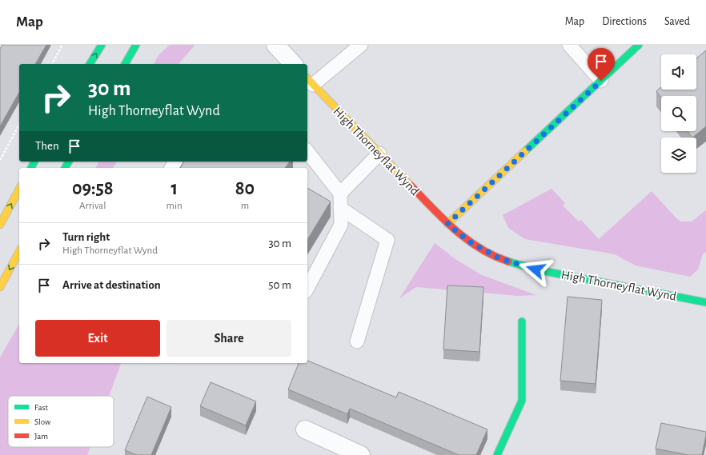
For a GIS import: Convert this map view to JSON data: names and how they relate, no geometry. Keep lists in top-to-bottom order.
{
  "streets": {
    "street": ["High Thorneyflat Wynd"]
  },
  "legend": ["Fast", "Slow", "Jam"],
  "page": {
    "header": "Map",
    "nav": ["Map", "Directions", "Saved"],
    "turn": ["30 m", "High Thorneyflat Wynd"],
    "then": "Then",
    "eta": [
      "09:58",
      "Arrival",
      "1",
      "min",
      "80",
      "m"
    ],
    "list": [
      {
        "name": "Turn right",
        "note": "High Thorneyflat Wynd",
        "value": "30 m"
      },
      {
        "name": "Arrive at destination",
        "value": "50 m"
      }
    ],
    "buttons": ["Exit", "Share"]
  }
}
